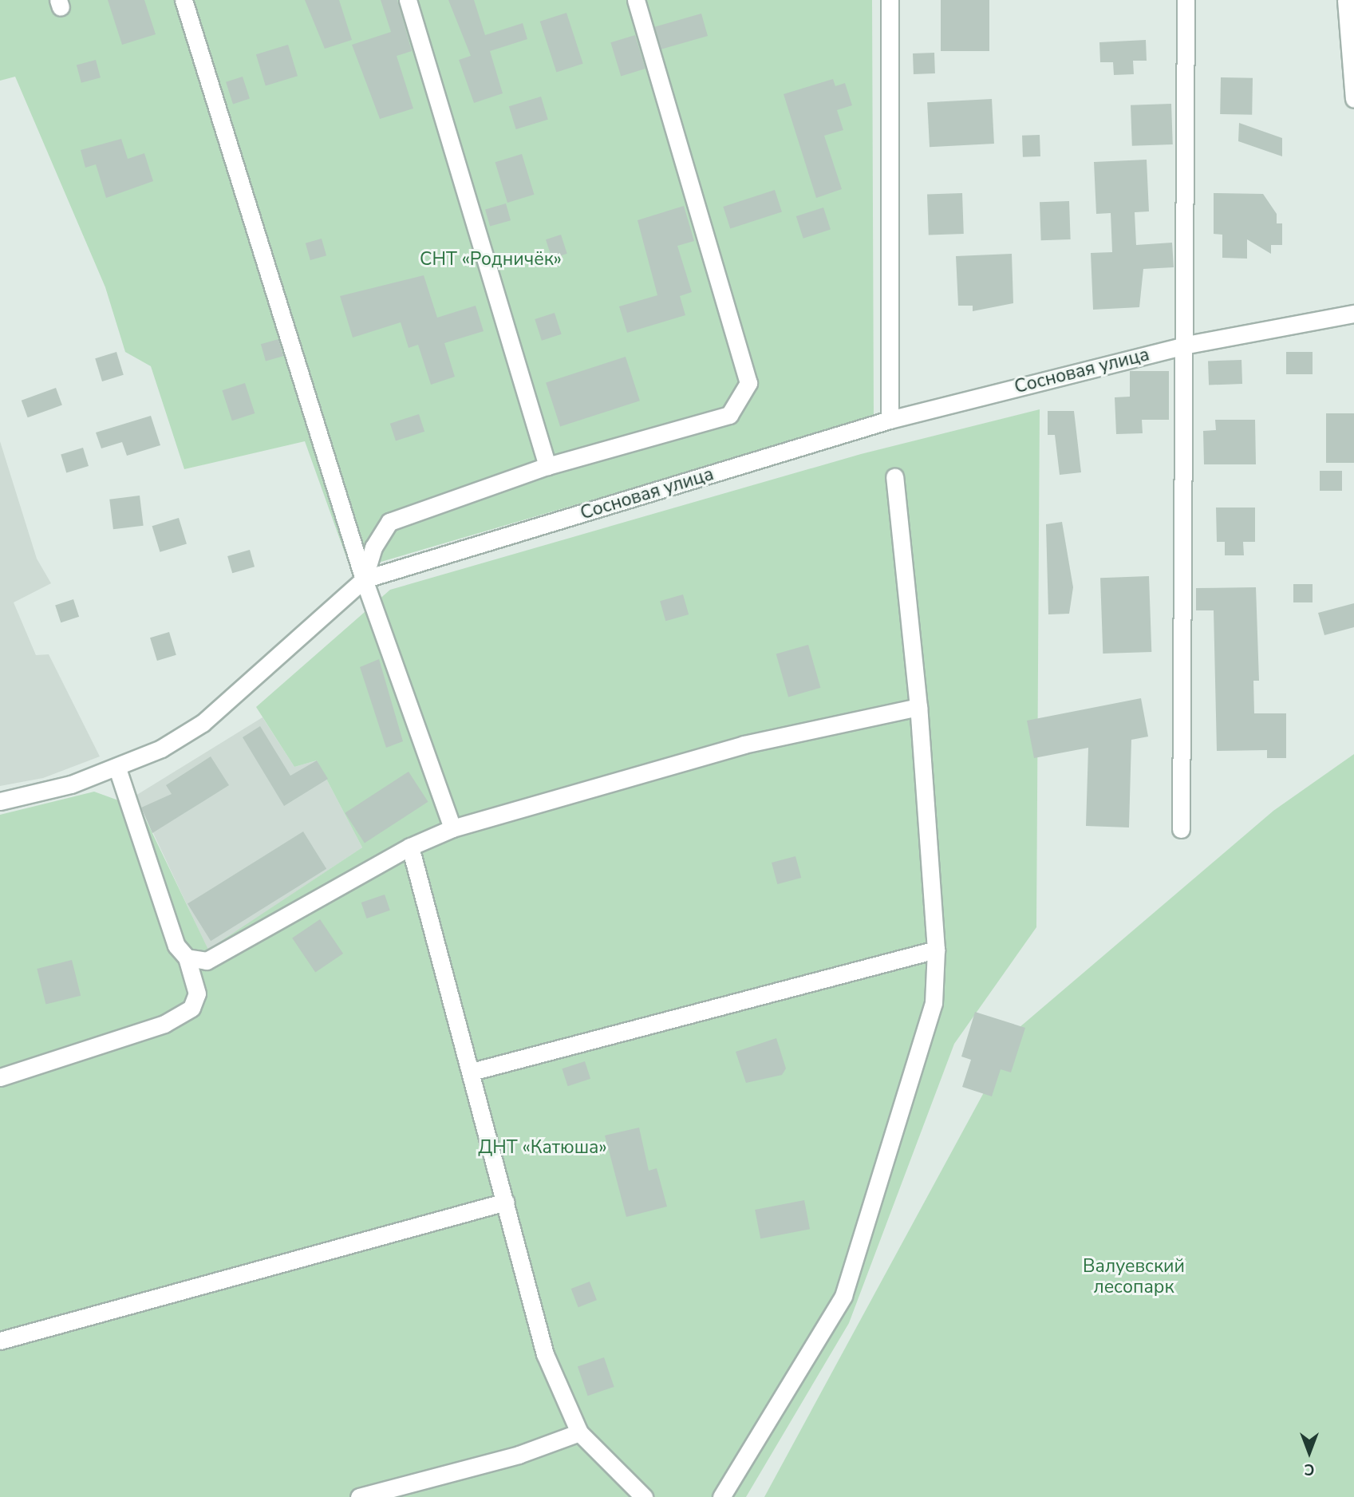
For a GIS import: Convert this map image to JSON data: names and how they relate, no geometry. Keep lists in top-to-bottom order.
{
  "streets": {
    "street": ["Сосновая улица"]
  },
  "parks": ["СНТ «Родничёк»", "ДНТ «Катюша»", "Валуевский лесопарк"],
  "north": "bottom"
}
